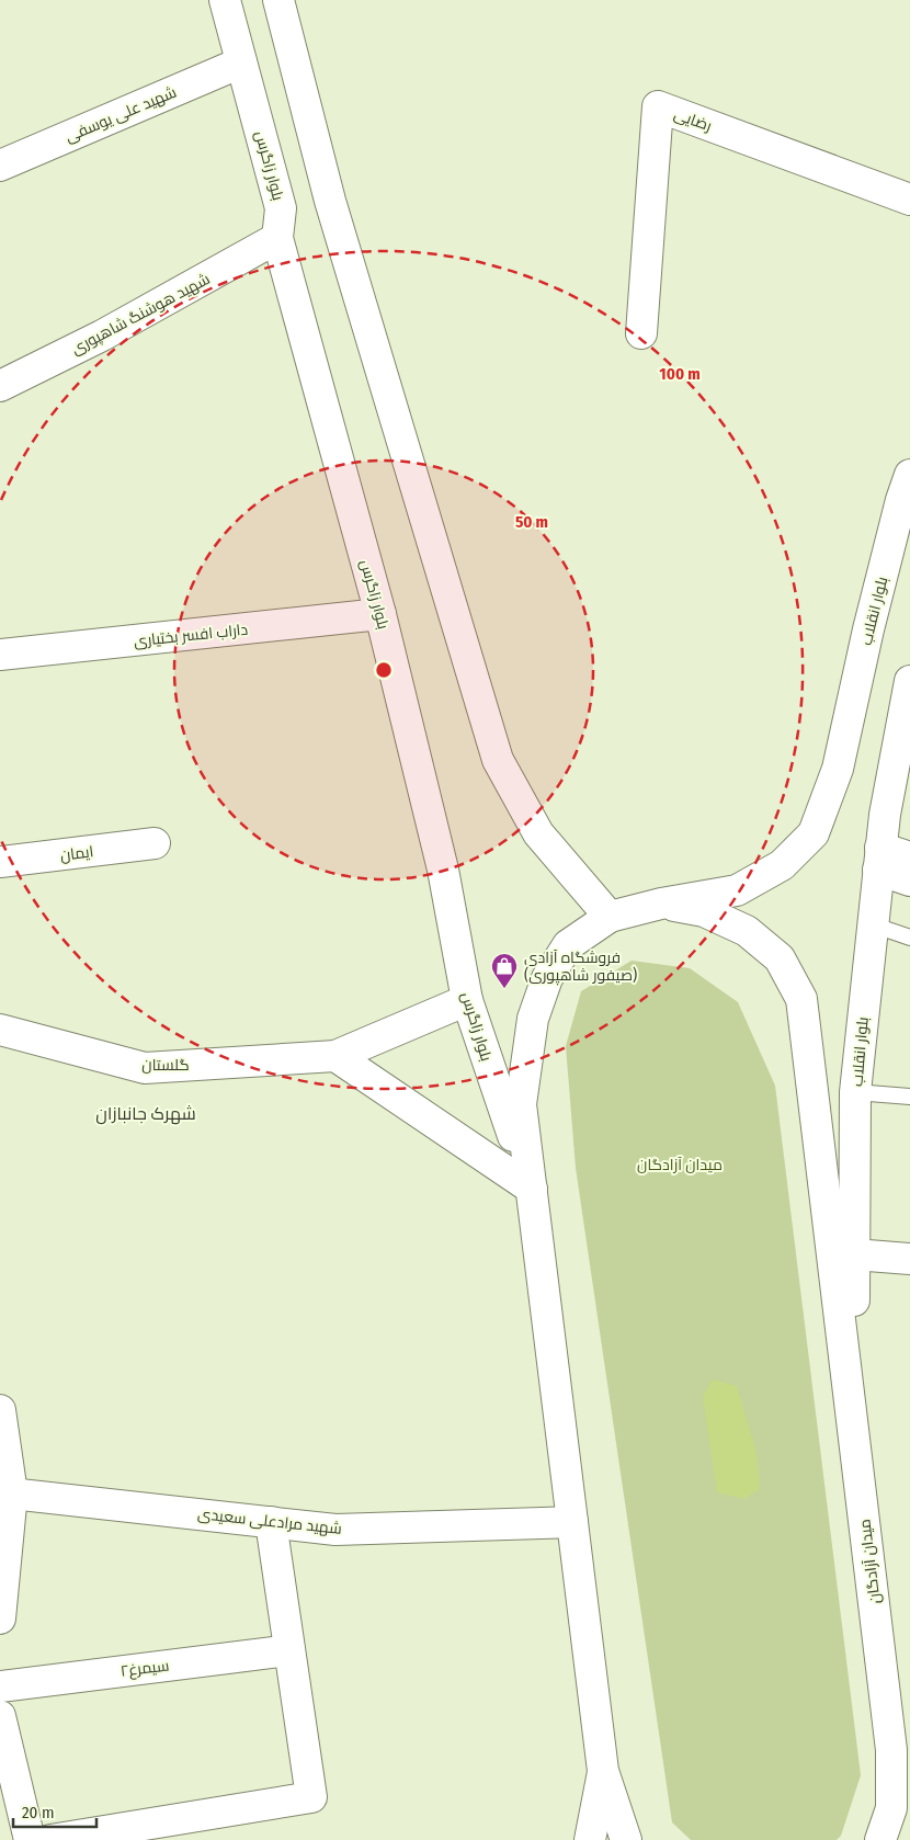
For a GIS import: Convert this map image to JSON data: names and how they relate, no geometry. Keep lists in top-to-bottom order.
{
  "streets": {
    "main road": [
      "شهید علی یوسفی",
      "رضایی",
      "بلوار زاگرس",
      "شهید هوشنگ شاهپوری",
      "بلوار انقلاب",
      "داراب افسر بختیاری",
      "ایمان",
      "گلستان",
      "شهید مرادعلی سعیدی",
      "میدان آزادگان",
      "سیمرغ۲"
    ]
  },
  "crossings": [
    ["شهید علی یوسفی", "بلوار زاگرس"],
    ["بلوار زاگرس", "شهید هوشنگ شاهپوری"],
    ["بلوار زاگرس", "داراب افسر بختیاری"],
    ["بلوار زاگرس", "گلستان"],
    ["بلوار زاگرس", "میدان آزادگان"],
    ["بلوار انقلاب", "میدان آزادگان"],
    ["شهید مرادعلی سعیدی", "میدان آزادگان"]
  ],
  "districts": ["شهرک جانبازان"],
  "parks": ["میدان آزادگان"],
  "places": {
    "shop": ["فروشگاه آزادی (صیفور شاهپوری)"]
  },
  "scale_bar": "20 m",
  "rings": ["100 m", "50 m"]
}
